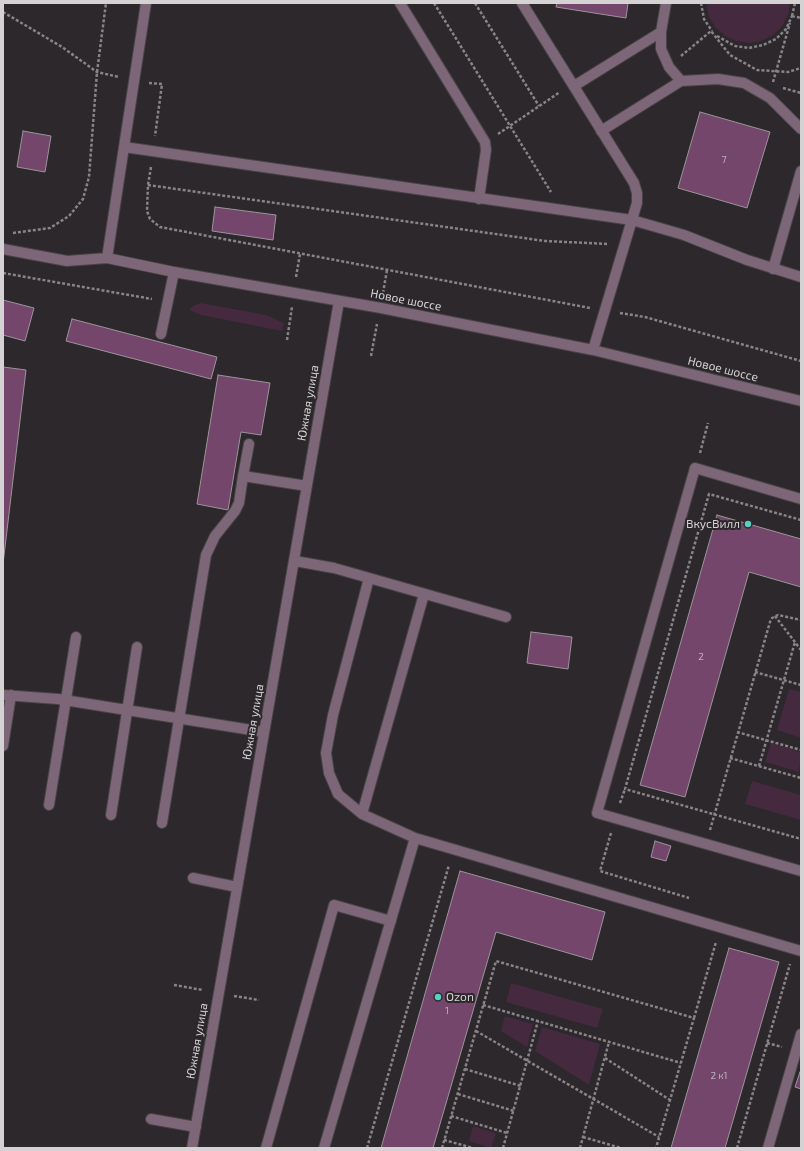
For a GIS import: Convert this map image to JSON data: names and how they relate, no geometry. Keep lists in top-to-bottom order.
{
  "streets": {
    "street": ["Новое шоссе", "Южная улица"]
  },
  "crossings": [
    ["Новое шоссе", "Южная улица"]
  ],
  "places": ["ВкусВилл", "Ozon"],
  "house_numbers": [
    "7",
    "2",
    "1",
    "2 к1"
  ]
}
